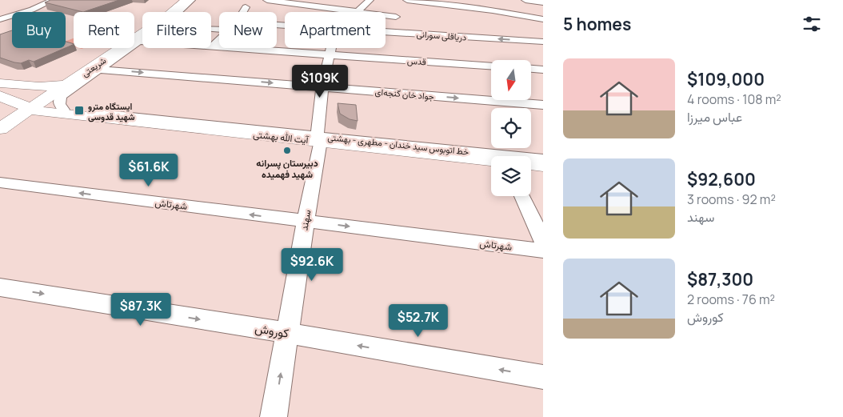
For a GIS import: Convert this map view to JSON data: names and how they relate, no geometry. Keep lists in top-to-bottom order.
{
  "streets": {
    "main road": ["شریعتی", "آیت الله بهشتی"],
    "street": [
      "دریاقلی سورانی",
      "قدس",
      "جواد خان گنجه‌ای",
      "خط اتوبوس سید خندان - مطهری - بهشتی",
      "شهرتاش",
      "سهند",
      "کوروش"
    ]
  },
  "crossings": [
    ["قدس", "شریعتی"],
    ["قدس", "سهند"],
    ["شریعتی", "جواد خان گنجه‌ای"],
    ["شریعتی", "آیت الله بهشتی"],
    ["شریعتی", "خط اتوبوس سید خندان - مطهری - بهشتی"],
    ["جواد خان گنجه‌ای", "سهند"],
    ["آیت الله بهشتی", "خط اتوبوس سید خندان - مطهری - بهشتی"],
    ["آیت الله بهشتی", "سهند"],
    ["خط اتوبوس سید خندان - مطهری - بهشتی", "سهند"],
    ["شهرتاش", "سهند"],
    ["سهند", "کوروش"]
  ],
  "places": {
    "transit": ["ایستگاه مترو شهید قدوسی"],
    "other": ["دبیرستان پسرانه شهید فهمیده"]
  },
  "north": "bottom",
  "page": {
    "heading": "5 homes",
    "chip": [
      "Buy",
      "Rent",
      "Filters",
      "New",
      "Apartment"
    ],
    "list": [
      {
        "name": "$109,000",
        "note": "4 rooms · 108 m² · عباس میرزا"
      },
      {
        "name": "$92,600",
        "note": "3 rooms · 92 m² · سهند"
      },
      {
        "name": "$87,300",
        "note": "2 rooms · 76 m² · کوروش"
      }
    ],
    "price": [
      "$109K",
      "$61.6K",
      "$92.6K",
      "$87.3K",
      "$52.7K"
    ]
  }
}
